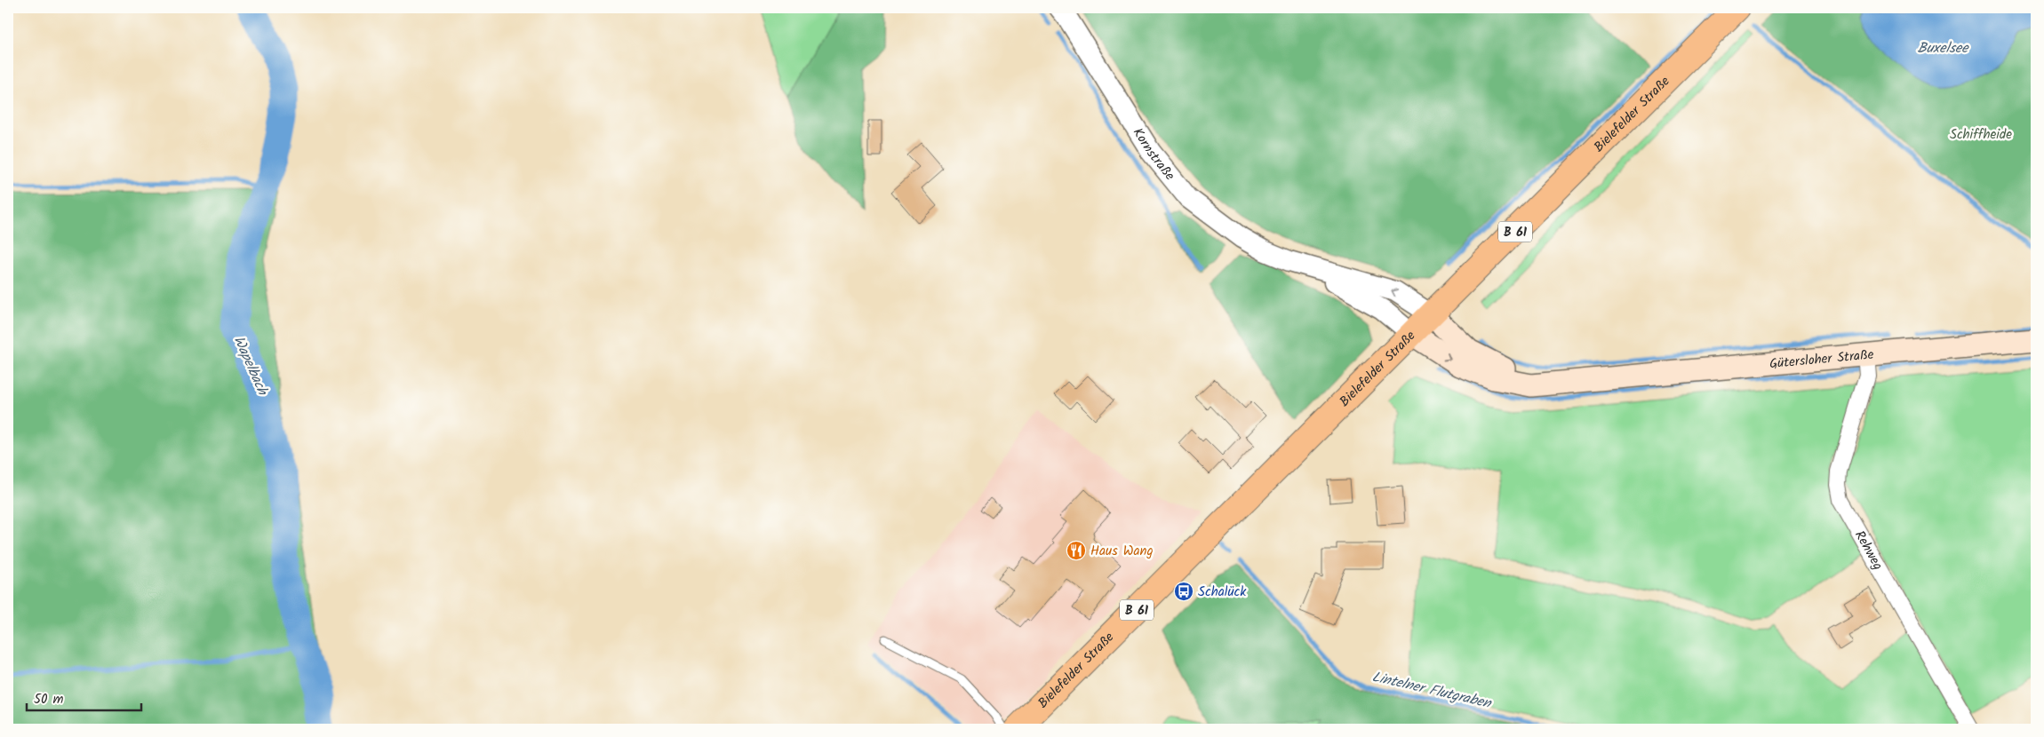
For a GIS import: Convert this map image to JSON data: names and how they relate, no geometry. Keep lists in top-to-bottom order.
{
  "streets": {
    "main road": ["Bielefelder Straße", "B 61", "Gütersloher Straße"],
    "street": ["Kornstraße", "Rehweg"]
  },
  "crossings": [
    ["Bielefelder Straße", "Kornstraße"],
    ["Bielefelder Straße", "Gütersloher Straße"],
    ["Kornstraße", "Gütersloher Straße"],
    ["Gütersloher Straße", "Rehweg"]
  ],
  "water": ["Buxelsee", "Wapelbach", "Lintelner Flutgraben"],
  "parks": ["Schiffheide"],
  "places": {
    "restaurant": ["Haus Wang"],
    "bus stop": ["Schalück"]
  },
  "scale_bar": "50 m"
}
